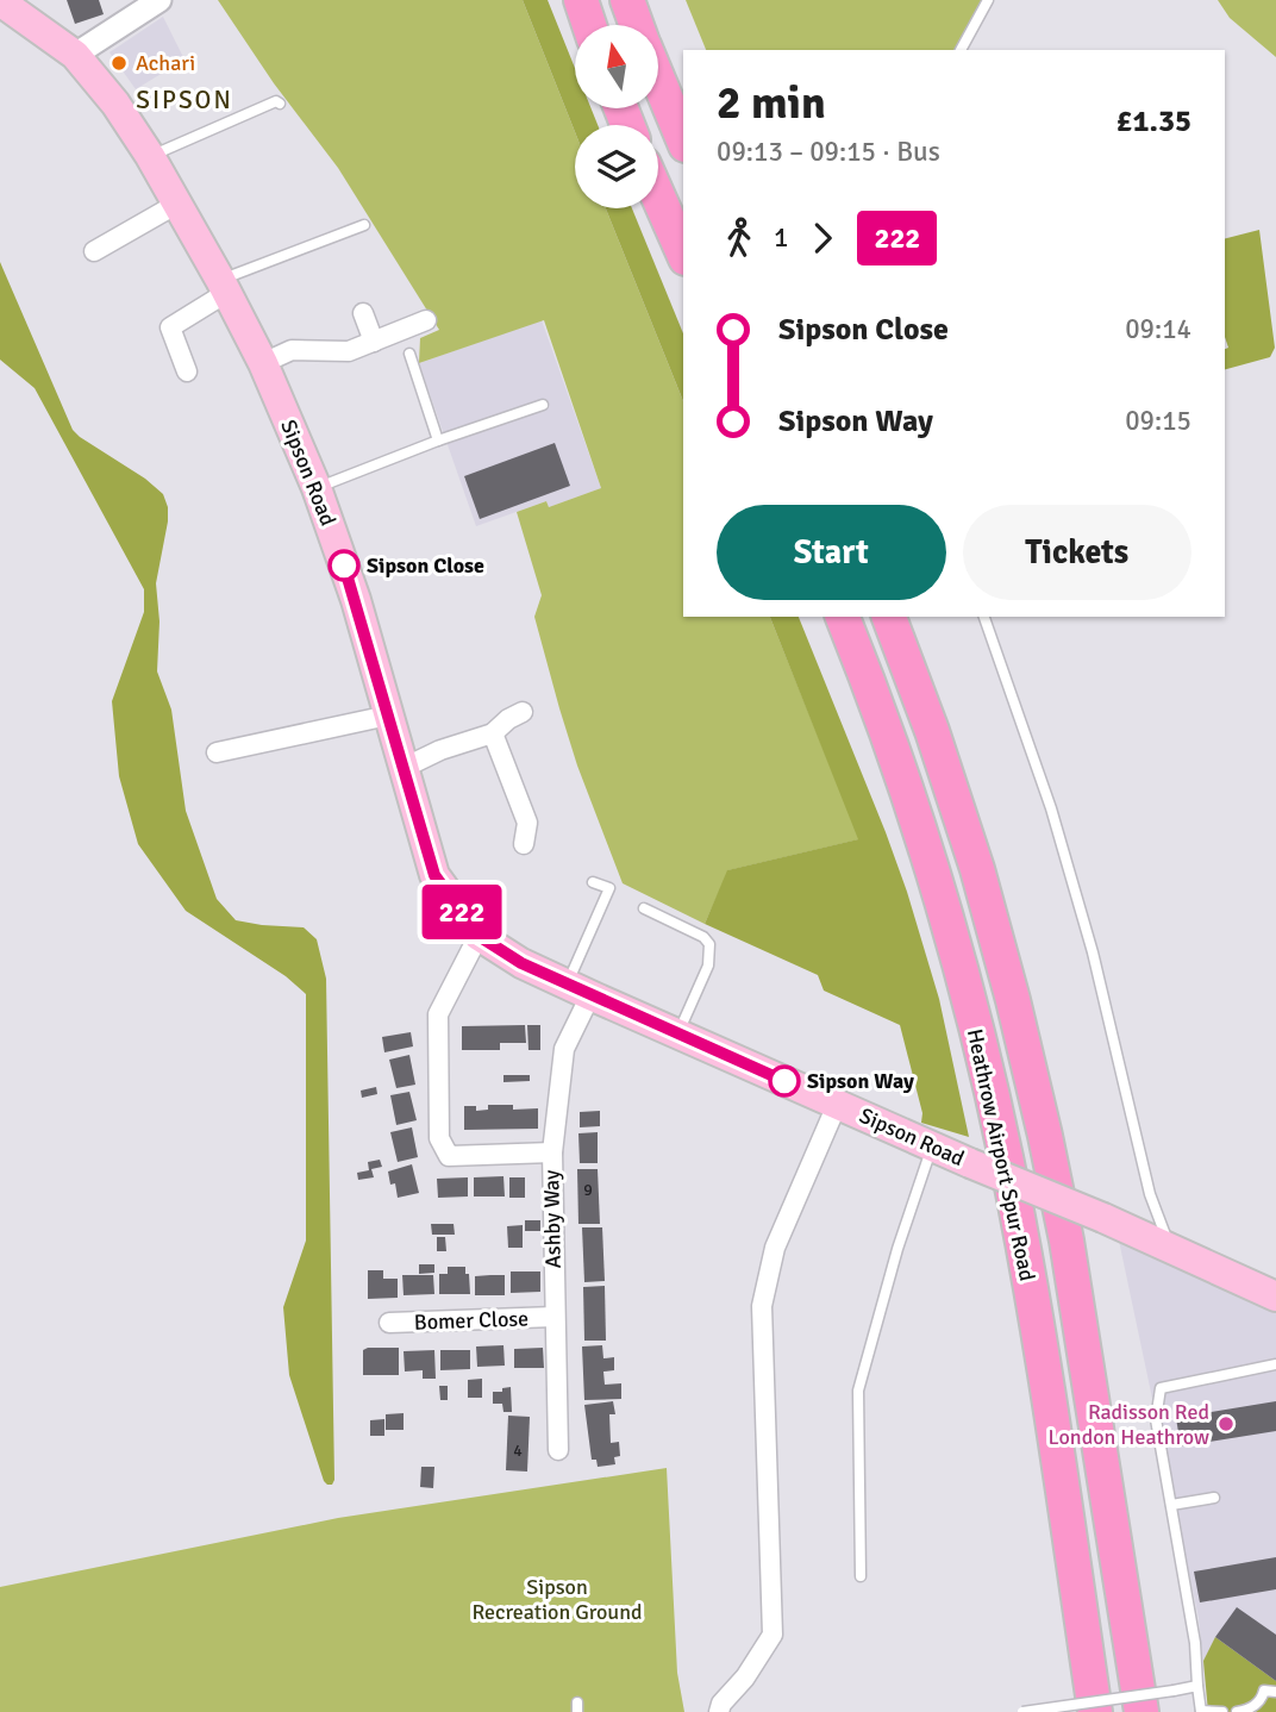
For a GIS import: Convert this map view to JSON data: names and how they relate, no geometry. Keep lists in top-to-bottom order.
{
  "streets": {
    "highway": ["Heathrow Airport Spur Road"],
    "main road": ["Sipson Road"],
    "street": ["Ashby Way", "Bomer Close"]
  },
  "crossings": [
    ["Sipson Road", "Ashby Way"],
    ["Ashby Way", "Bomer Close"]
  ],
  "districts": ["SIPSON"],
  "parks": ["Sipson Recreation Ground"],
  "places": [
    "Achari",
    "Sipson Close",
    "Sipson Way",
    "Radisson Red London Heathrow"
  ],
  "lines": ["bus line 222"],
  "house_numbers": ["9", "4"],
  "north": "top",
  "page": {
    "on_map": "222",
    "heading": ["2 min", "09:13 – 09:15 · Bus", "£1.35"],
    "legs": ["1", "222"],
    "list": [
      {
        "name": "Sipson Close",
        "value": "09:14"
      },
      {
        "name": "Sipson Way",
        "value": "09:15"
      }
    ],
    "buttons": ["Start", "Tickets"]
  }
}
